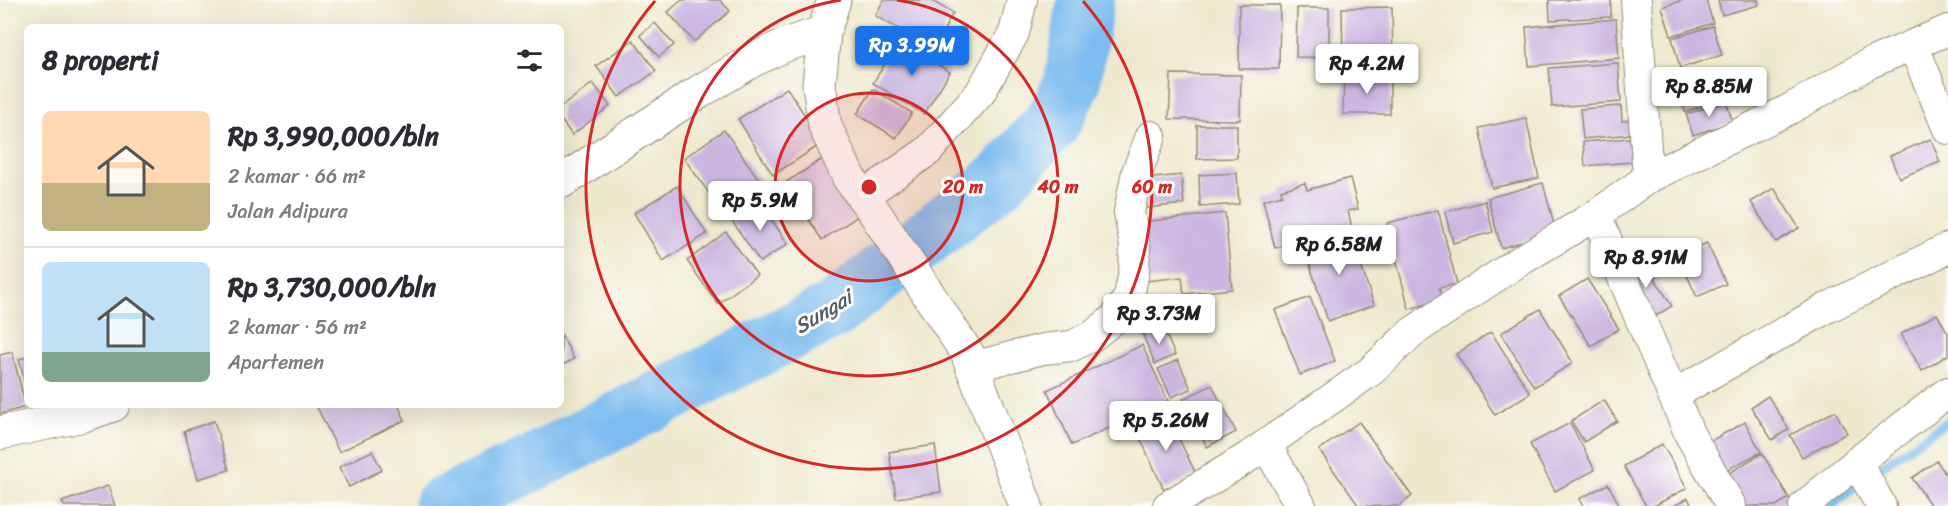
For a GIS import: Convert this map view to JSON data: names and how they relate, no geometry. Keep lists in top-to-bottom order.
{
  "water": ["Sungai"],
  "page": {
    "heading": "8 properti",
    "price": [
      "Rp 3.99M",
      "Rp 4.2M",
      "Rp 8.85M",
      "Rp 5.9M",
      "Rp 6.58M",
      "Rp 8.91M",
      "Rp 3.73M",
      "Rp 5.26M"
    ],
    "list": [
      {
        "name": "Rp 3,990,000/bln",
        "note": "2 kamar · 66 m² · Jalan Adipura"
      },
      {
        "name": "Rp 3,730,000/bln",
        "note": "2 kamar · 56 m² · Apartemen"
      }
    ]
  },
  "rings": ["20 m", "40 m", "60 m"]
}
